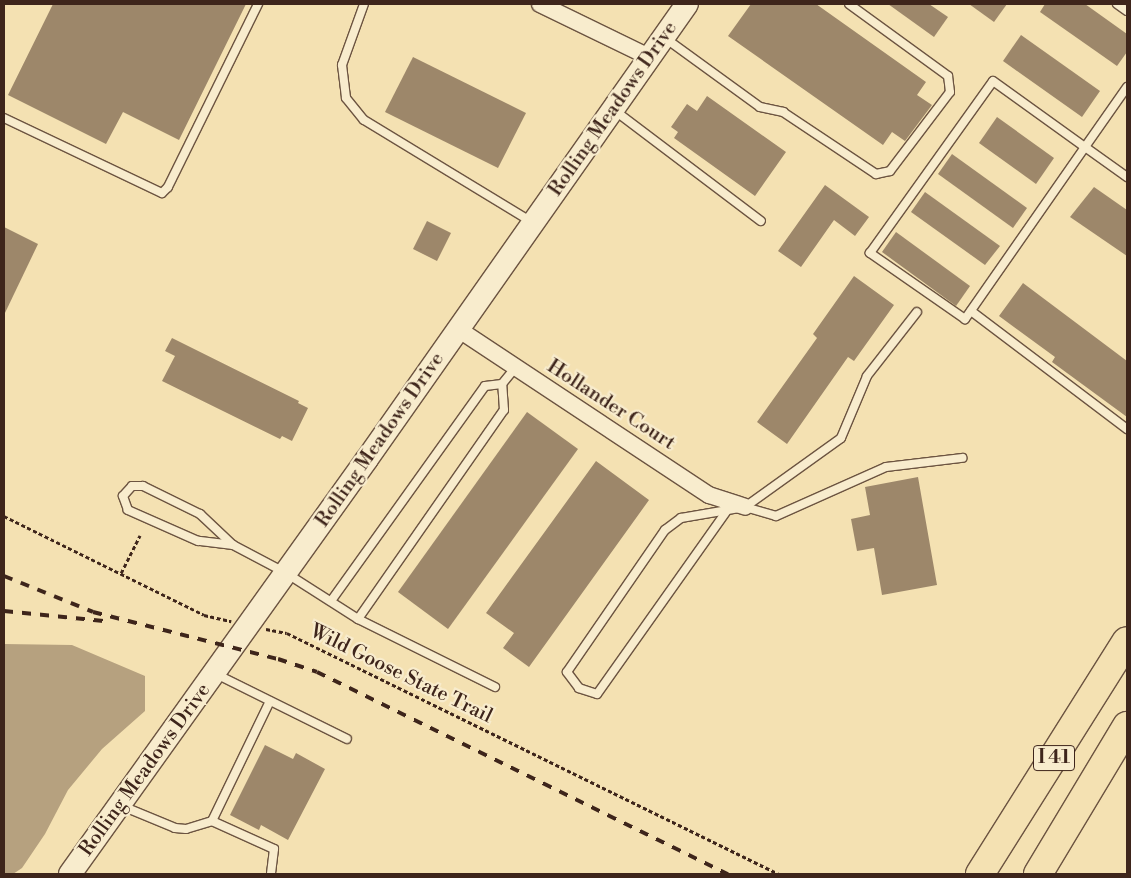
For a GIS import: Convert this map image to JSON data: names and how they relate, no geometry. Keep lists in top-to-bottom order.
{
  "streets": {
    "highway": ["I 41"],
    "main road": ["Rolling Meadows Drive"],
    "street": ["Hollander Court"],
    "path": ["Wild Goose State Trail"]
  },
  "crossings": [
    ["Rolling Meadows Drive", "Hollander Court"],
    ["Rolling Meadows Drive", "Wild Goose State Trail"]
  ]
}
